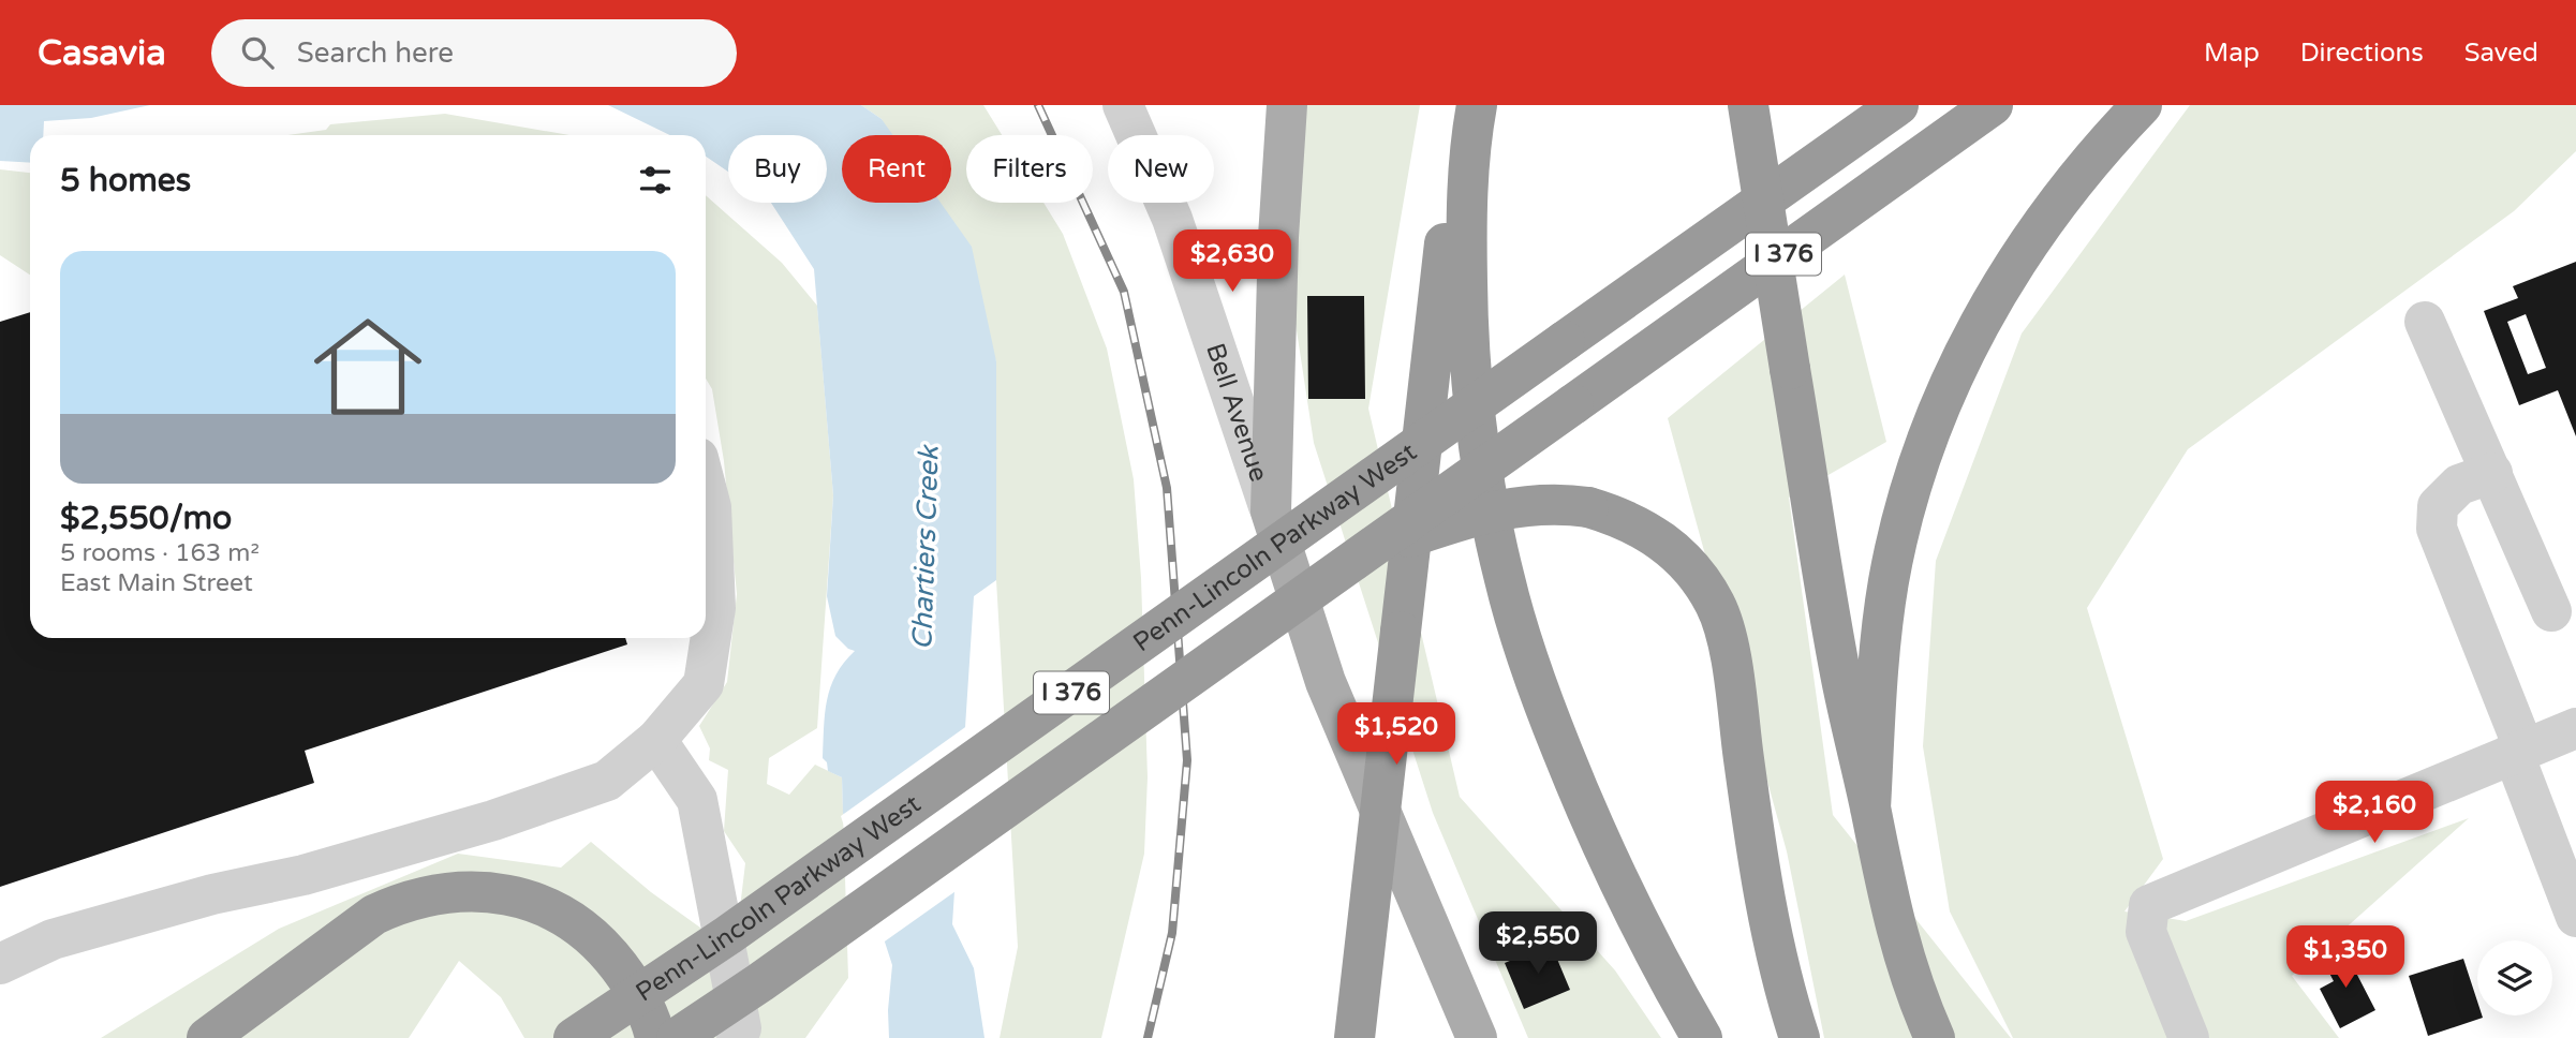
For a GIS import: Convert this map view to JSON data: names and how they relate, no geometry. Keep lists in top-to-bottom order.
{
  "streets": {
    "highway": ["I 376", "Penn-Lincoln Parkway West"],
    "street": ["Bell Avenue"]
  },
  "water": ["Chartiers Creek"],
  "page": {
    "header": "Casavia",
    "search": "Search here",
    "nav": ["Map", "Directions", "Saved"],
    "chip": [
      "Buy",
      "Rent",
      "Filters",
      "New"
    ],
    "heading": "5 homes",
    "list": [
      {
        "name": "$2,550/mo",
        "note": "5 rooms · 163 m² · East Main Street"
      }
    ],
    "price": [
      "$2,630",
      "$1,520",
      "$2,160",
      "$2,550",
      "$1,350"
    ]
  }
}
